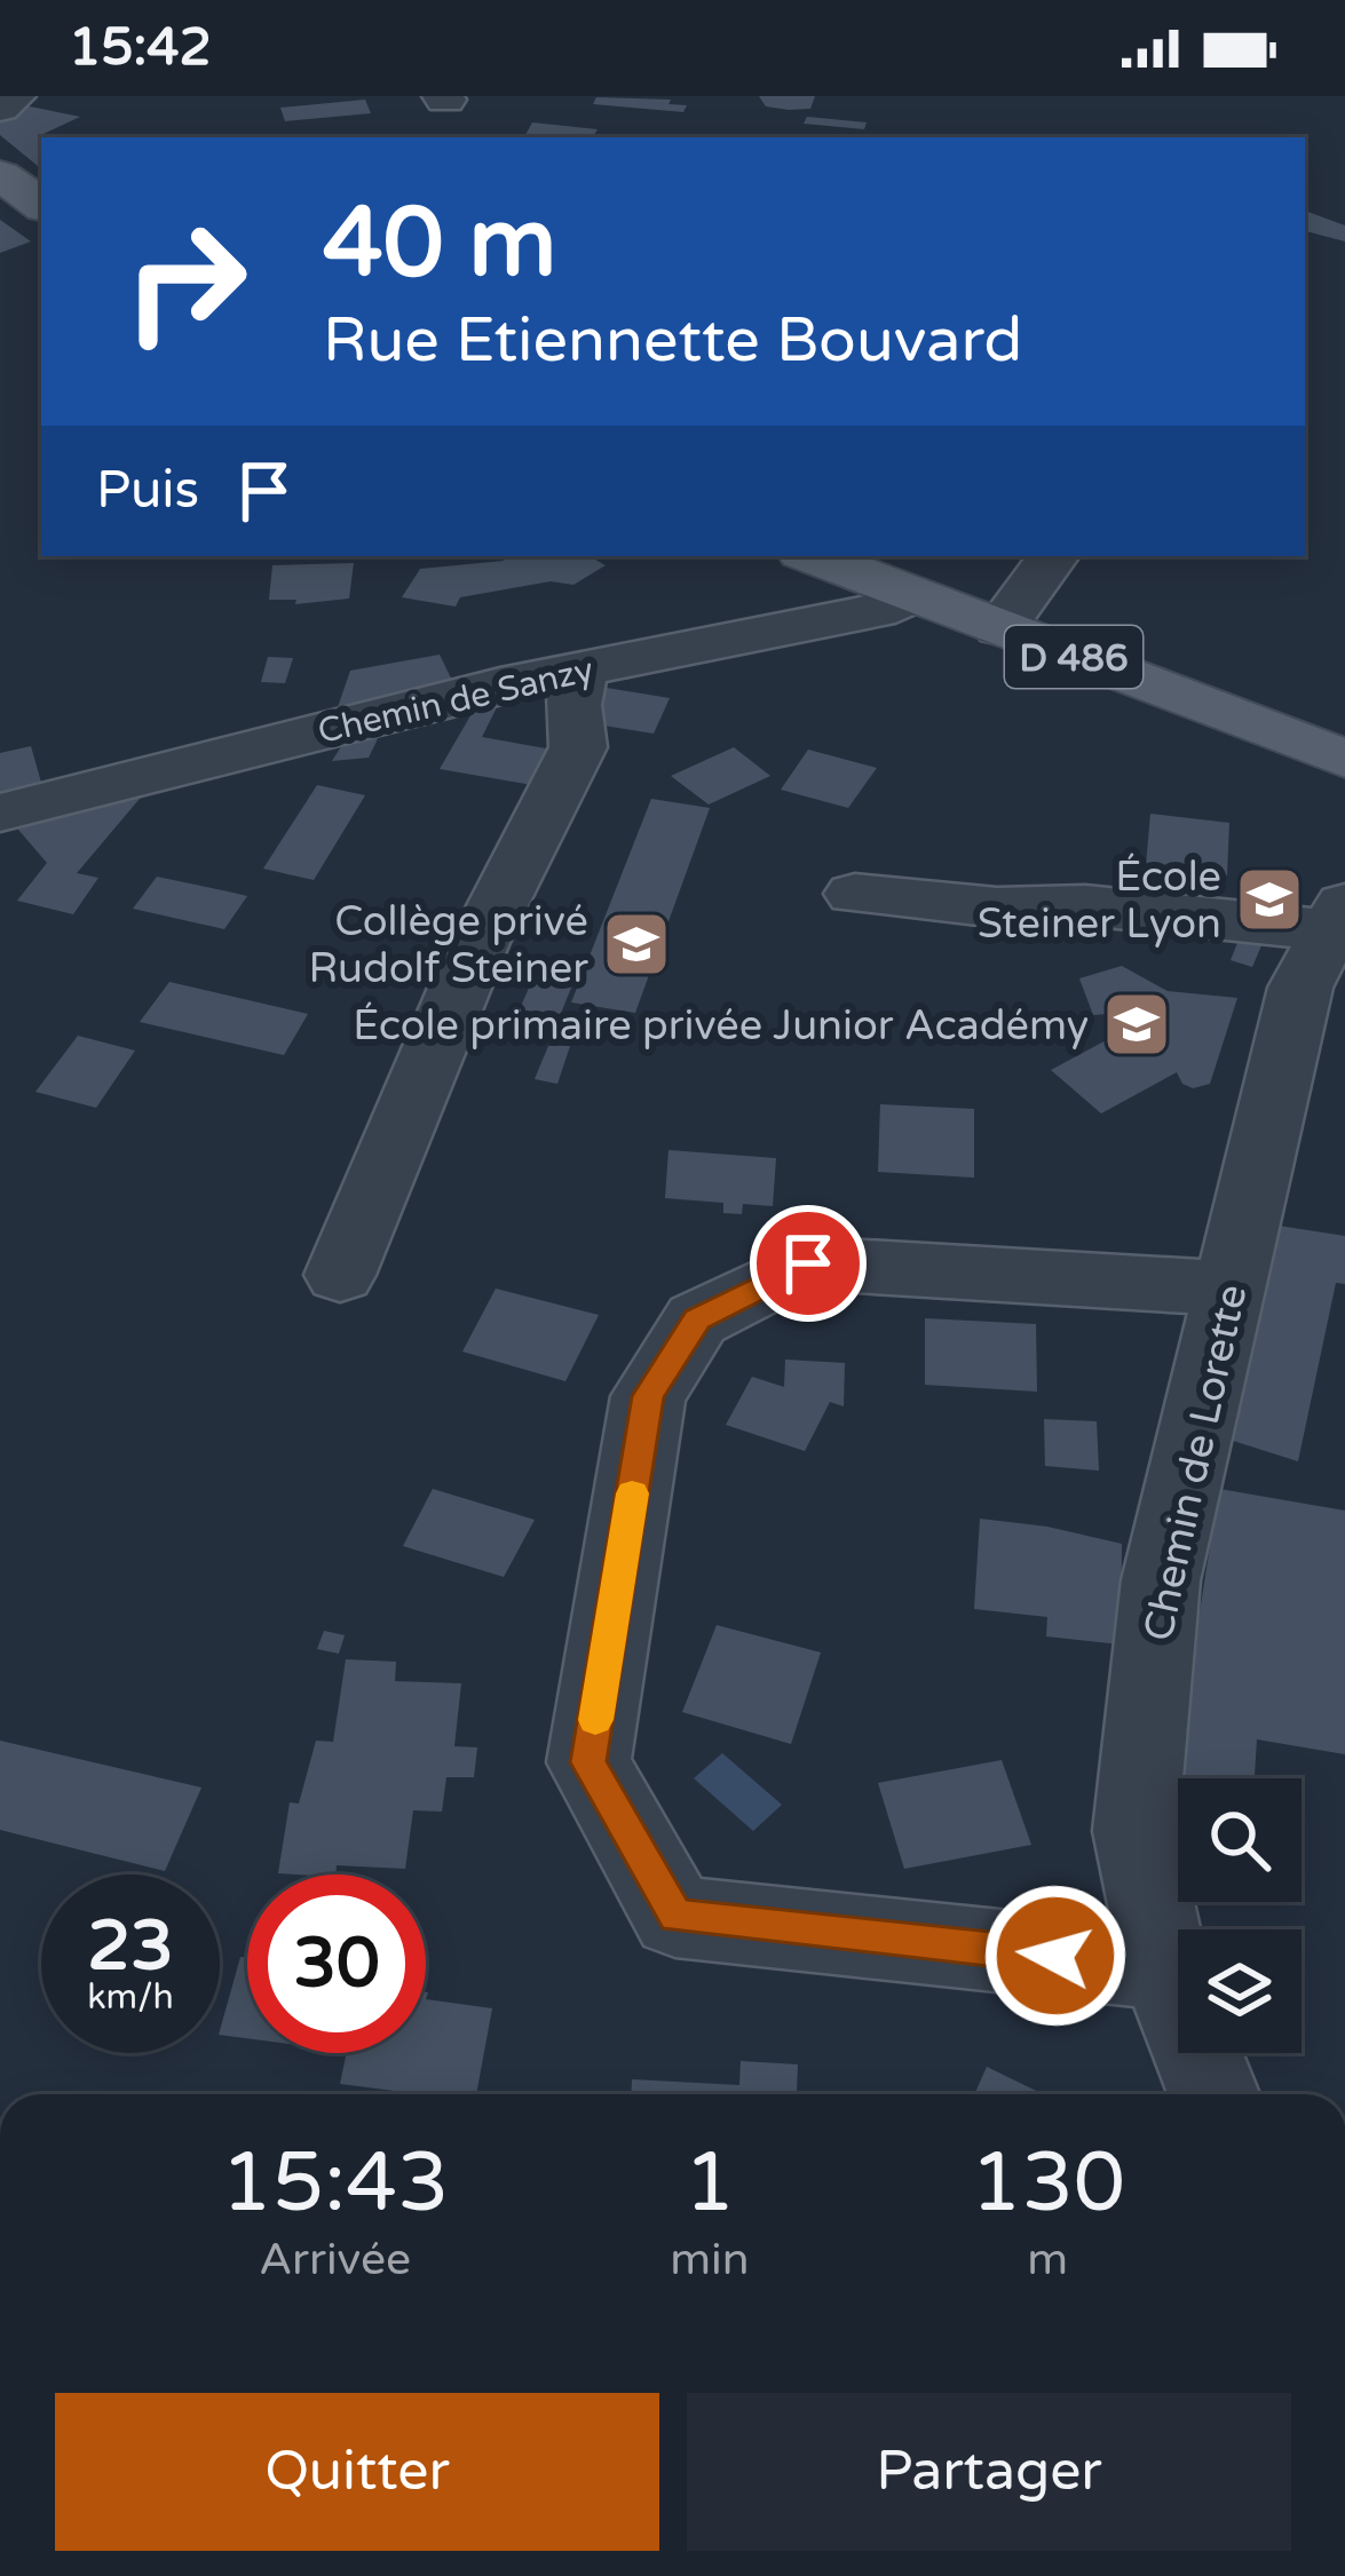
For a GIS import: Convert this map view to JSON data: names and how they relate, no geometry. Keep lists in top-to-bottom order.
{
  "streets": {
    "main road": ["D 486"],
    "street": ["Chemin de Sanzy", "Chemin de Lorette"]
  },
  "crossings": [
    ["D 486", "Chemin de Sanzy"]
  ],
  "places": {
    "school or university": ["École Steiner Lyon", "Collège privé Rudolf Steiner", "École primaire privée Junior Académy"]
  },
  "page": {
    "status": "15:42",
    "turn": ["40 m", "Rue Etiennette Bouvard"],
    "then": "Puis",
    "speed": "23 km/h",
    "limit": "30",
    "eta": [
      "15:43",
      "Arrivée",
      "1",
      "min",
      "130",
      "m"
    ],
    "buttons": ["Quitter", "Partager"]
  }
}
